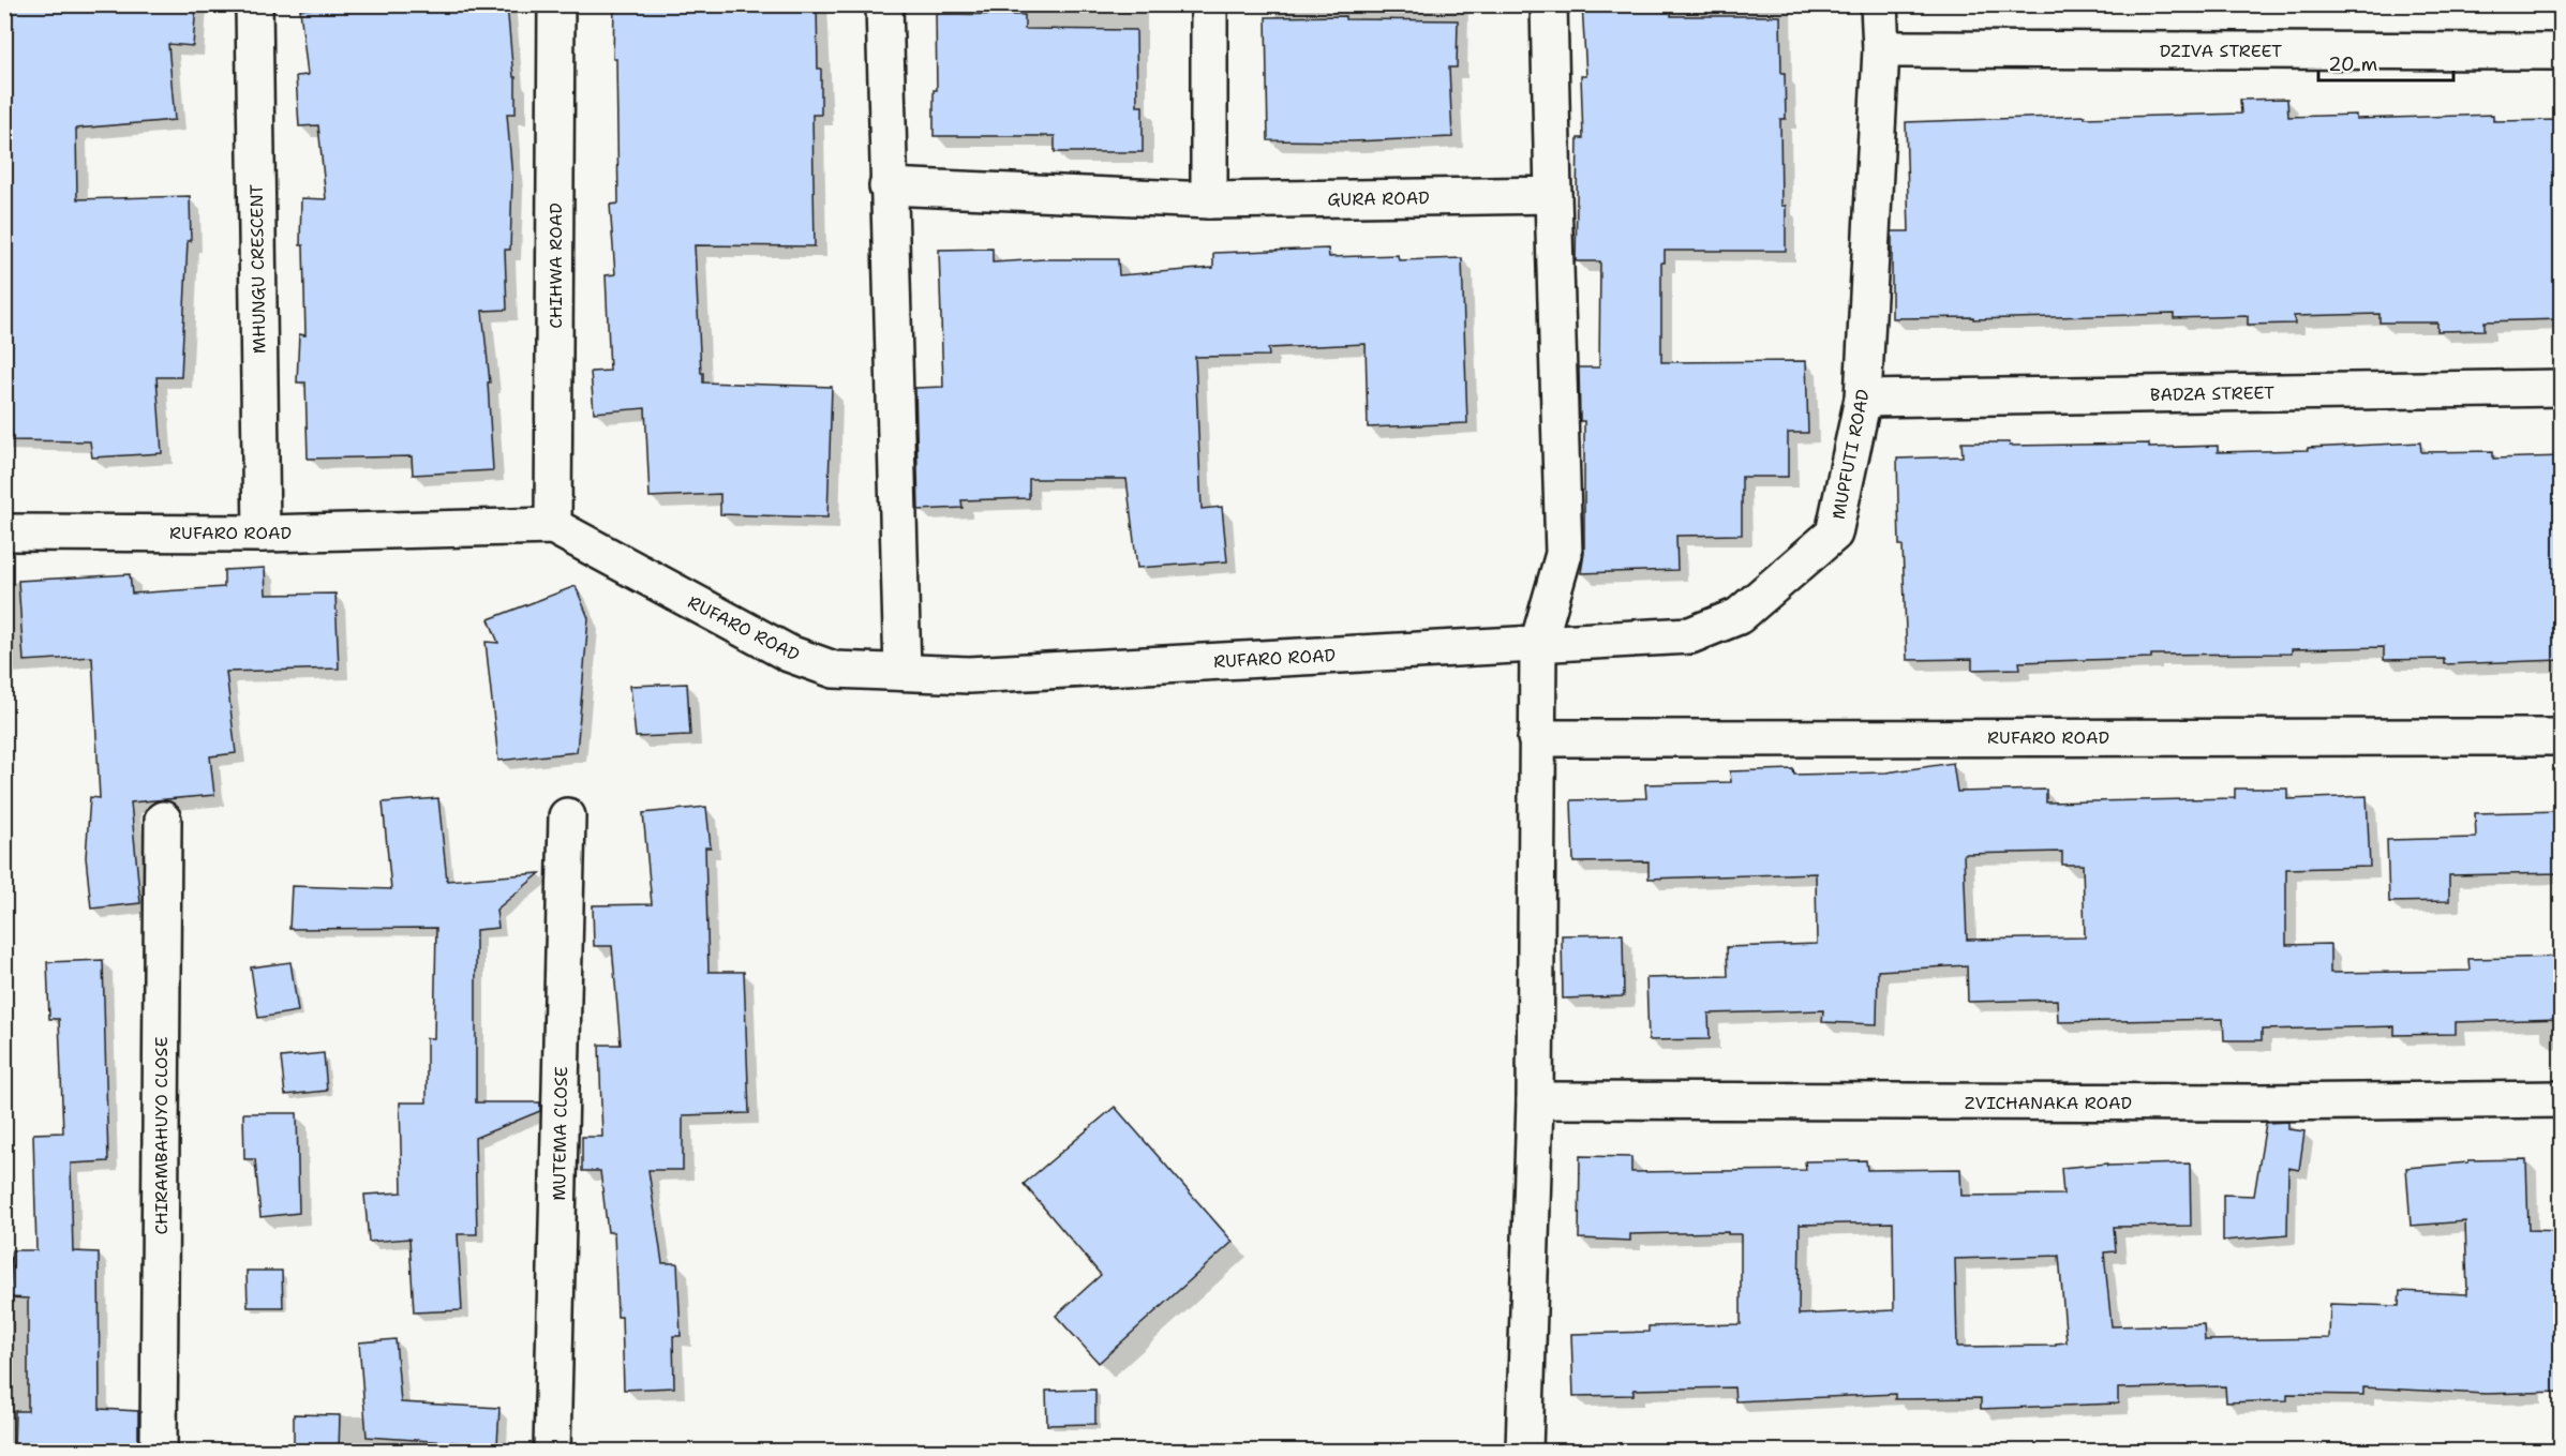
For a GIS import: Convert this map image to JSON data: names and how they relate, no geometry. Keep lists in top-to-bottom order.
{
  "streets": {
    "street": [
      "DZIVA STREET",
      "GURA ROAD",
      "CHIHWA ROAD",
      "MHUNGU CRESCENT",
      "BADZA STREET",
      "MUPFUTI ROAD",
      "RUFARO ROAD",
      "ZVICHANAKA ROAD",
      "MUTEMA CLOSE",
      "CHIRAMBAHUYO CLOSE"
    ]
  },
  "crossings": [
    ["DZIVA STREET", "MUPFUTI ROAD"],
    ["CHIHWA ROAD", "RUFARO ROAD"],
    ["MHUNGU CRESCENT", "RUFARO ROAD"],
    ["BADZA STREET", "MUPFUTI ROAD"],
    ["MUPFUTI ROAD", "RUFARO ROAD"]
  ],
  "scale_bar": "20 m"
}
